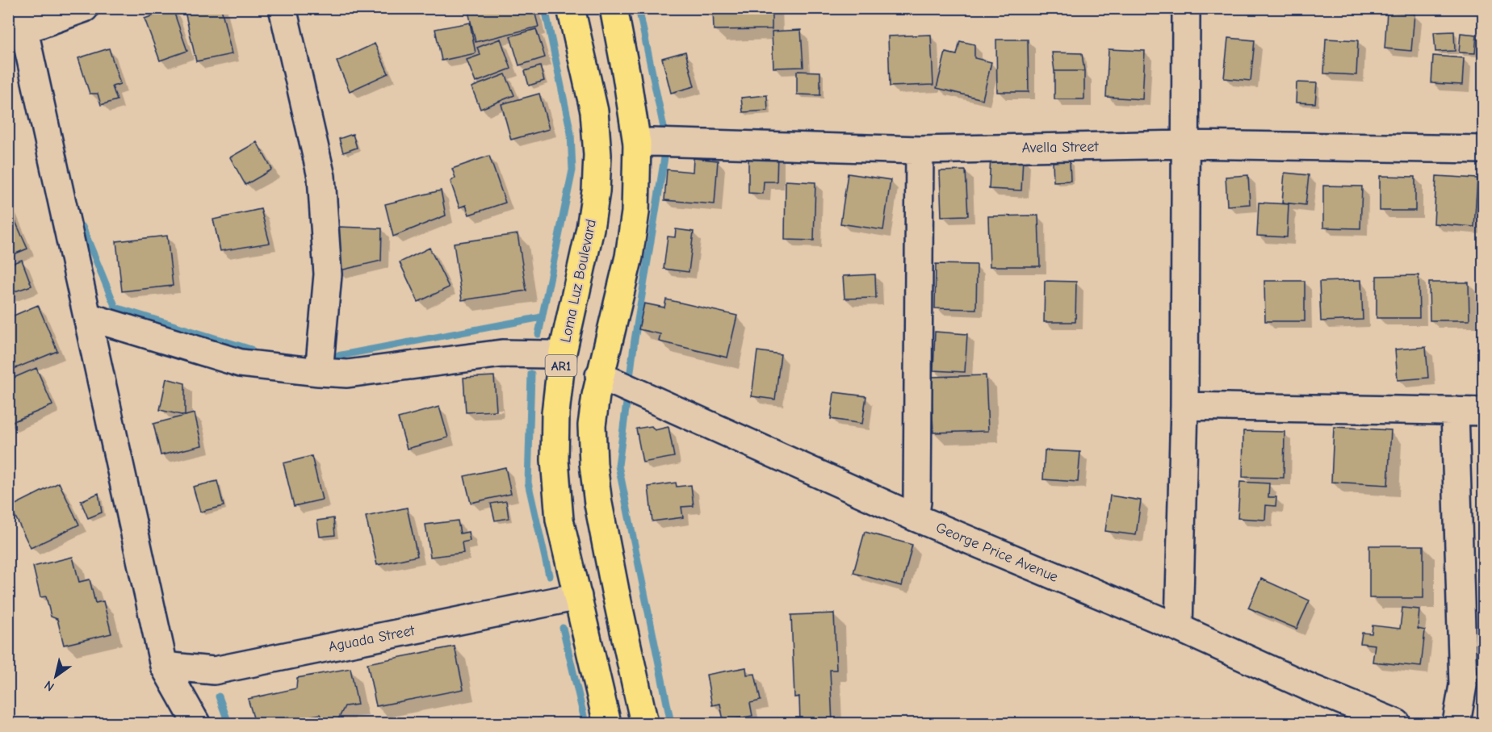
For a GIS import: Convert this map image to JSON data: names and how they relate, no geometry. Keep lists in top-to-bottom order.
{
  "streets": {
    "highway": ["Loma Luz Boulevard", "AR1"],
    "street": ["Avella Street", "George Price Avenue", "Aguada Street"]
  },
  "crossings": [
    ["Loma Luz Boulevard", "Aguada Street"]
  ],
  "north": "bottom left"
}
